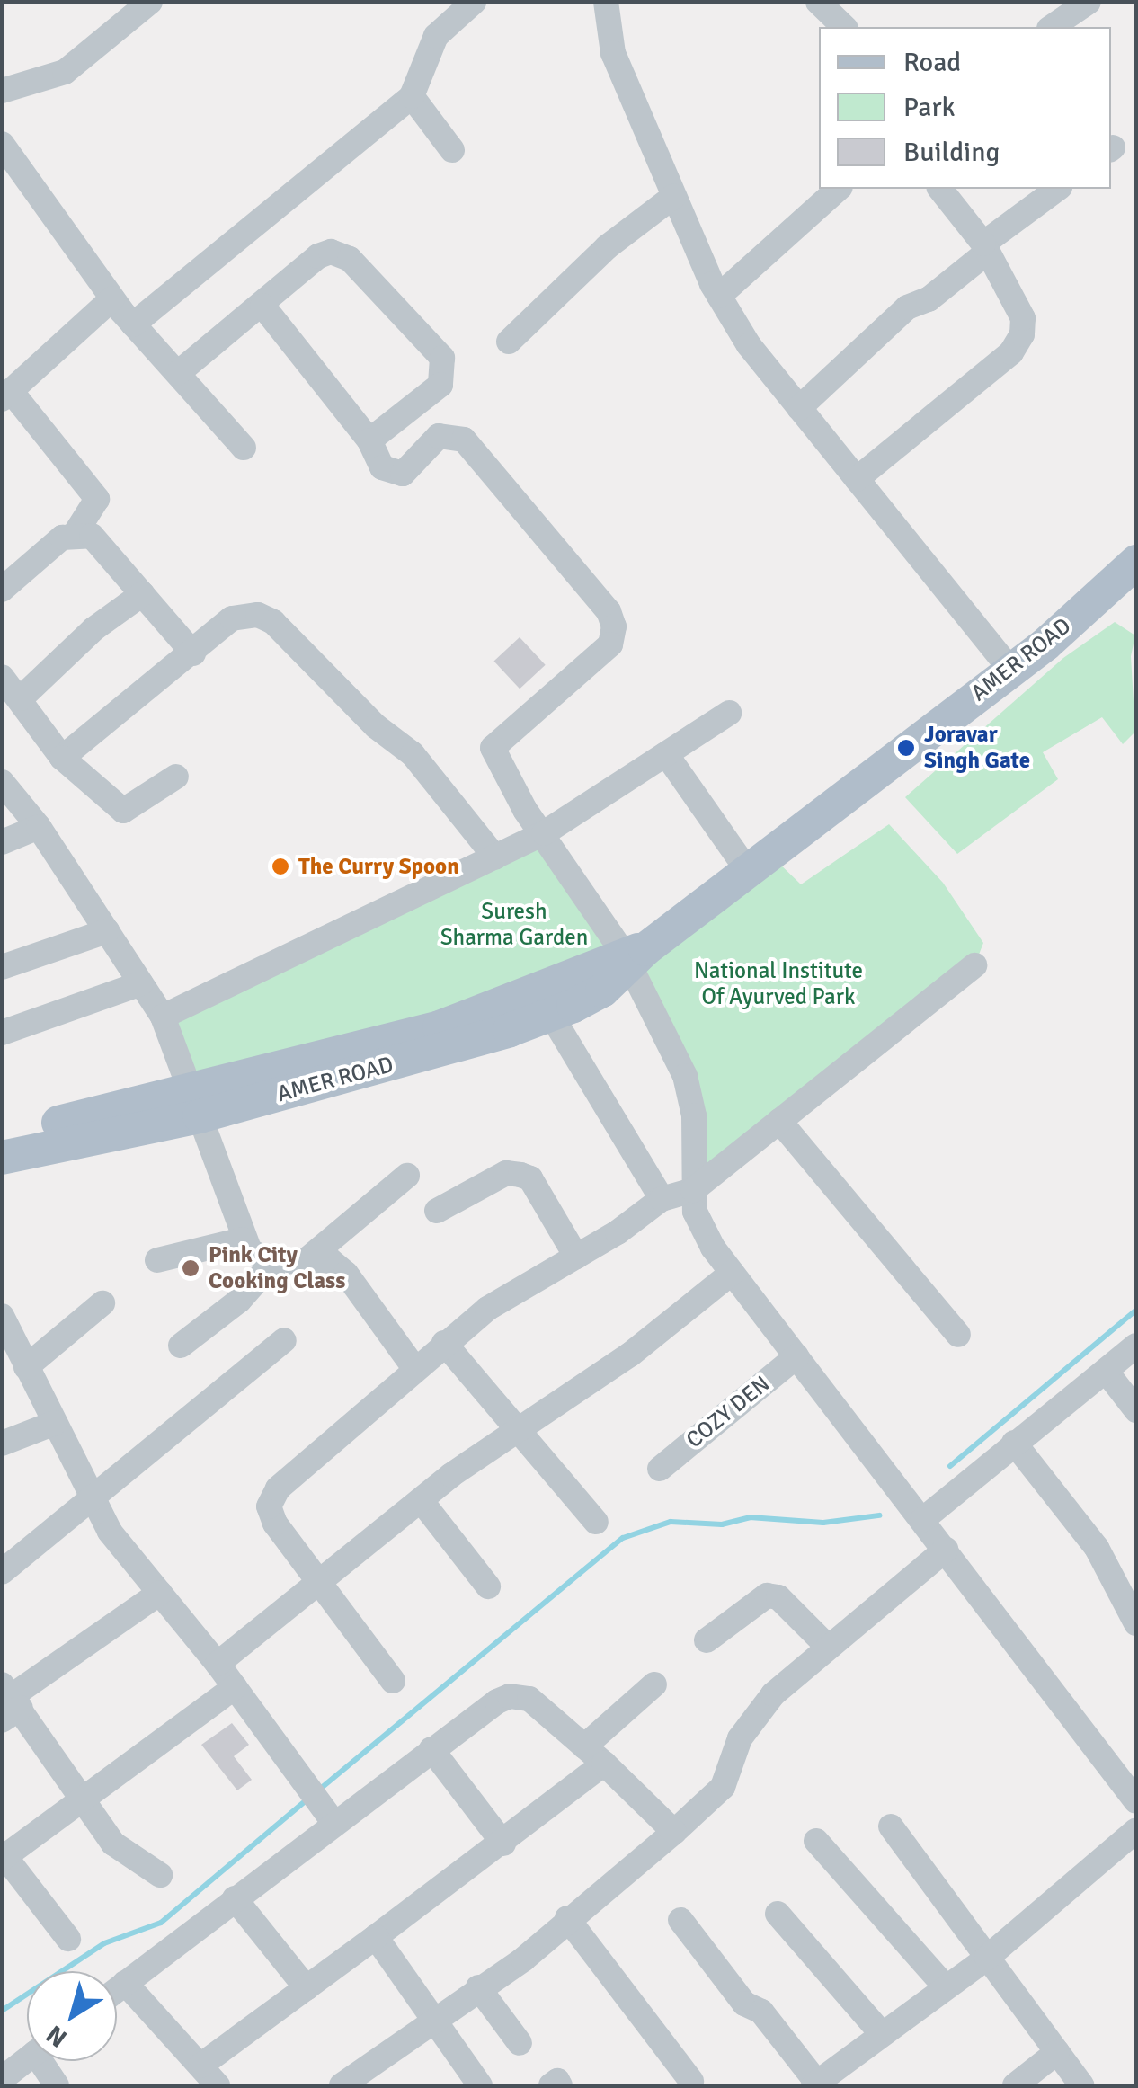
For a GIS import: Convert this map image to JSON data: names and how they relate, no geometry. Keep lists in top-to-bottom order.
{
  "streets": {
    "main road": ["AMER ROAD"],
    "street": ["COZY DEN"]
  },
  "parks": ["Suresh Sharma Garden", "National Institute Of Ayurved Park"],
  "places": ["Joravar Singh Gate", "The Curry Spoon", "Pink City Cooking Class"],
  "legend": ["Road", "Park", "Building"],
  "north": "bottom left"
}
